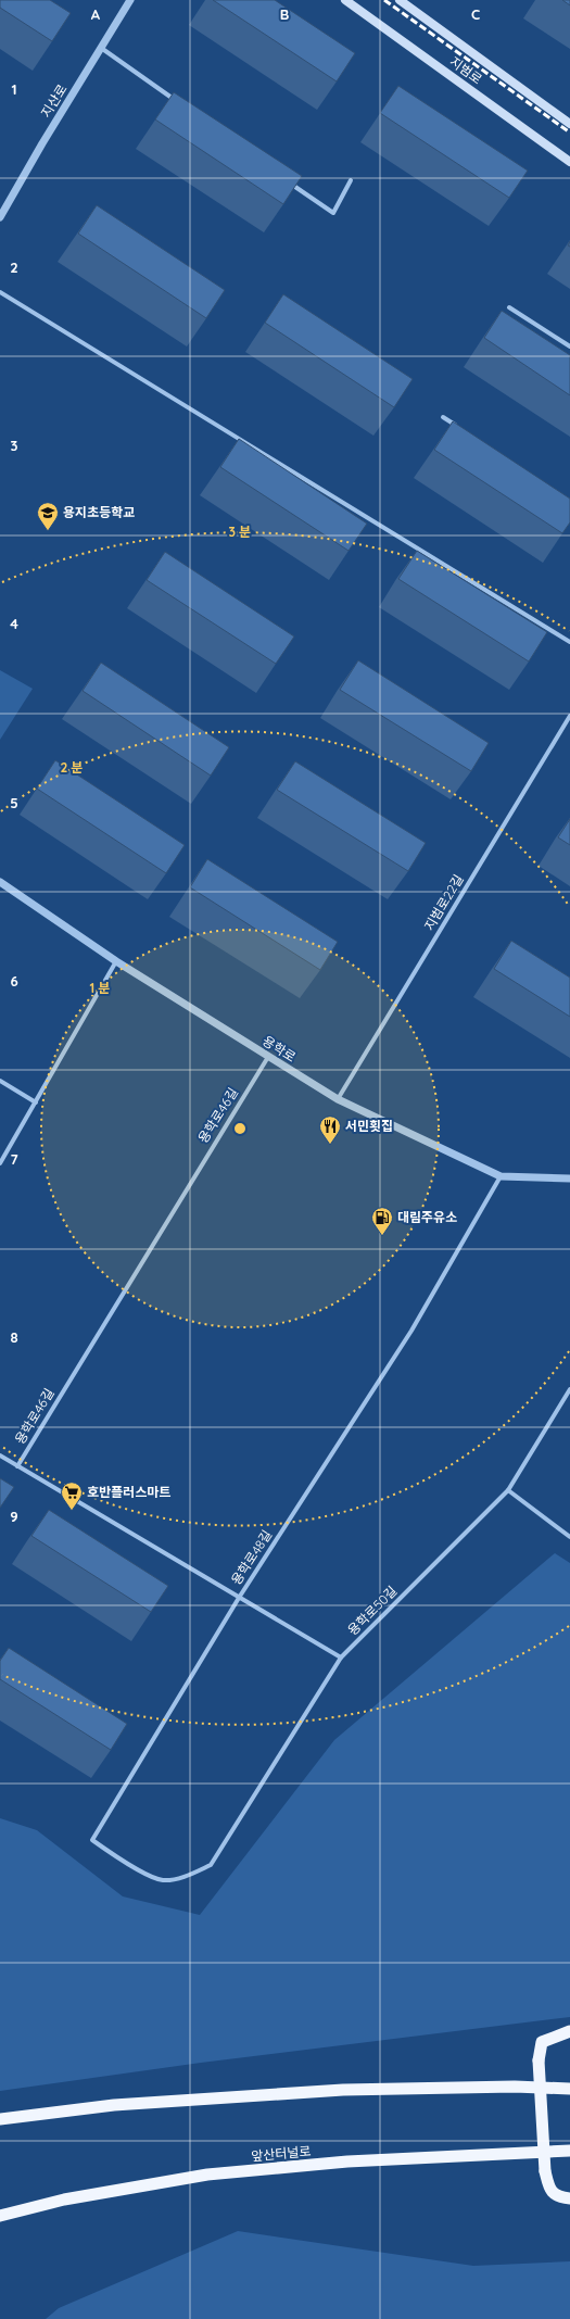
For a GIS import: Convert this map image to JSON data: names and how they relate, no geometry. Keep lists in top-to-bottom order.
{
  "streets": {
    "highway": ["앞산터널로"],
    "main road": ["지범로"],
    "street": [
      "지산로",
      "지범로22길",
      "용학로",
      "용학로46길",
      "용학로48길",
      "용학로50길"
    ]
  },
  "crossings": [
    ["지범로22길", "용학로"],
    ["용학로", "용학로46길"],
    ["용학로", "용학로48길"],
    ["용학로48길", "용학로50길"]
  ],
  "places": {
    "school or university": ["용지초등학교"],
    "restaurant": ["서민횟집"],
    "fuel station": ["대림주유소"],
    "supermarket": ["호반플러스마트"]
  },
  "grid": {
    "columns": ["A", "B", "C"],
    "rows": [
      "1",
      "2",
      "3",
      "4",
      "5",
      "6",
      "7",
      "8",
      "9"
    ]
  },
  "rings": ["3 분", "2 분", "1 분"]
}
